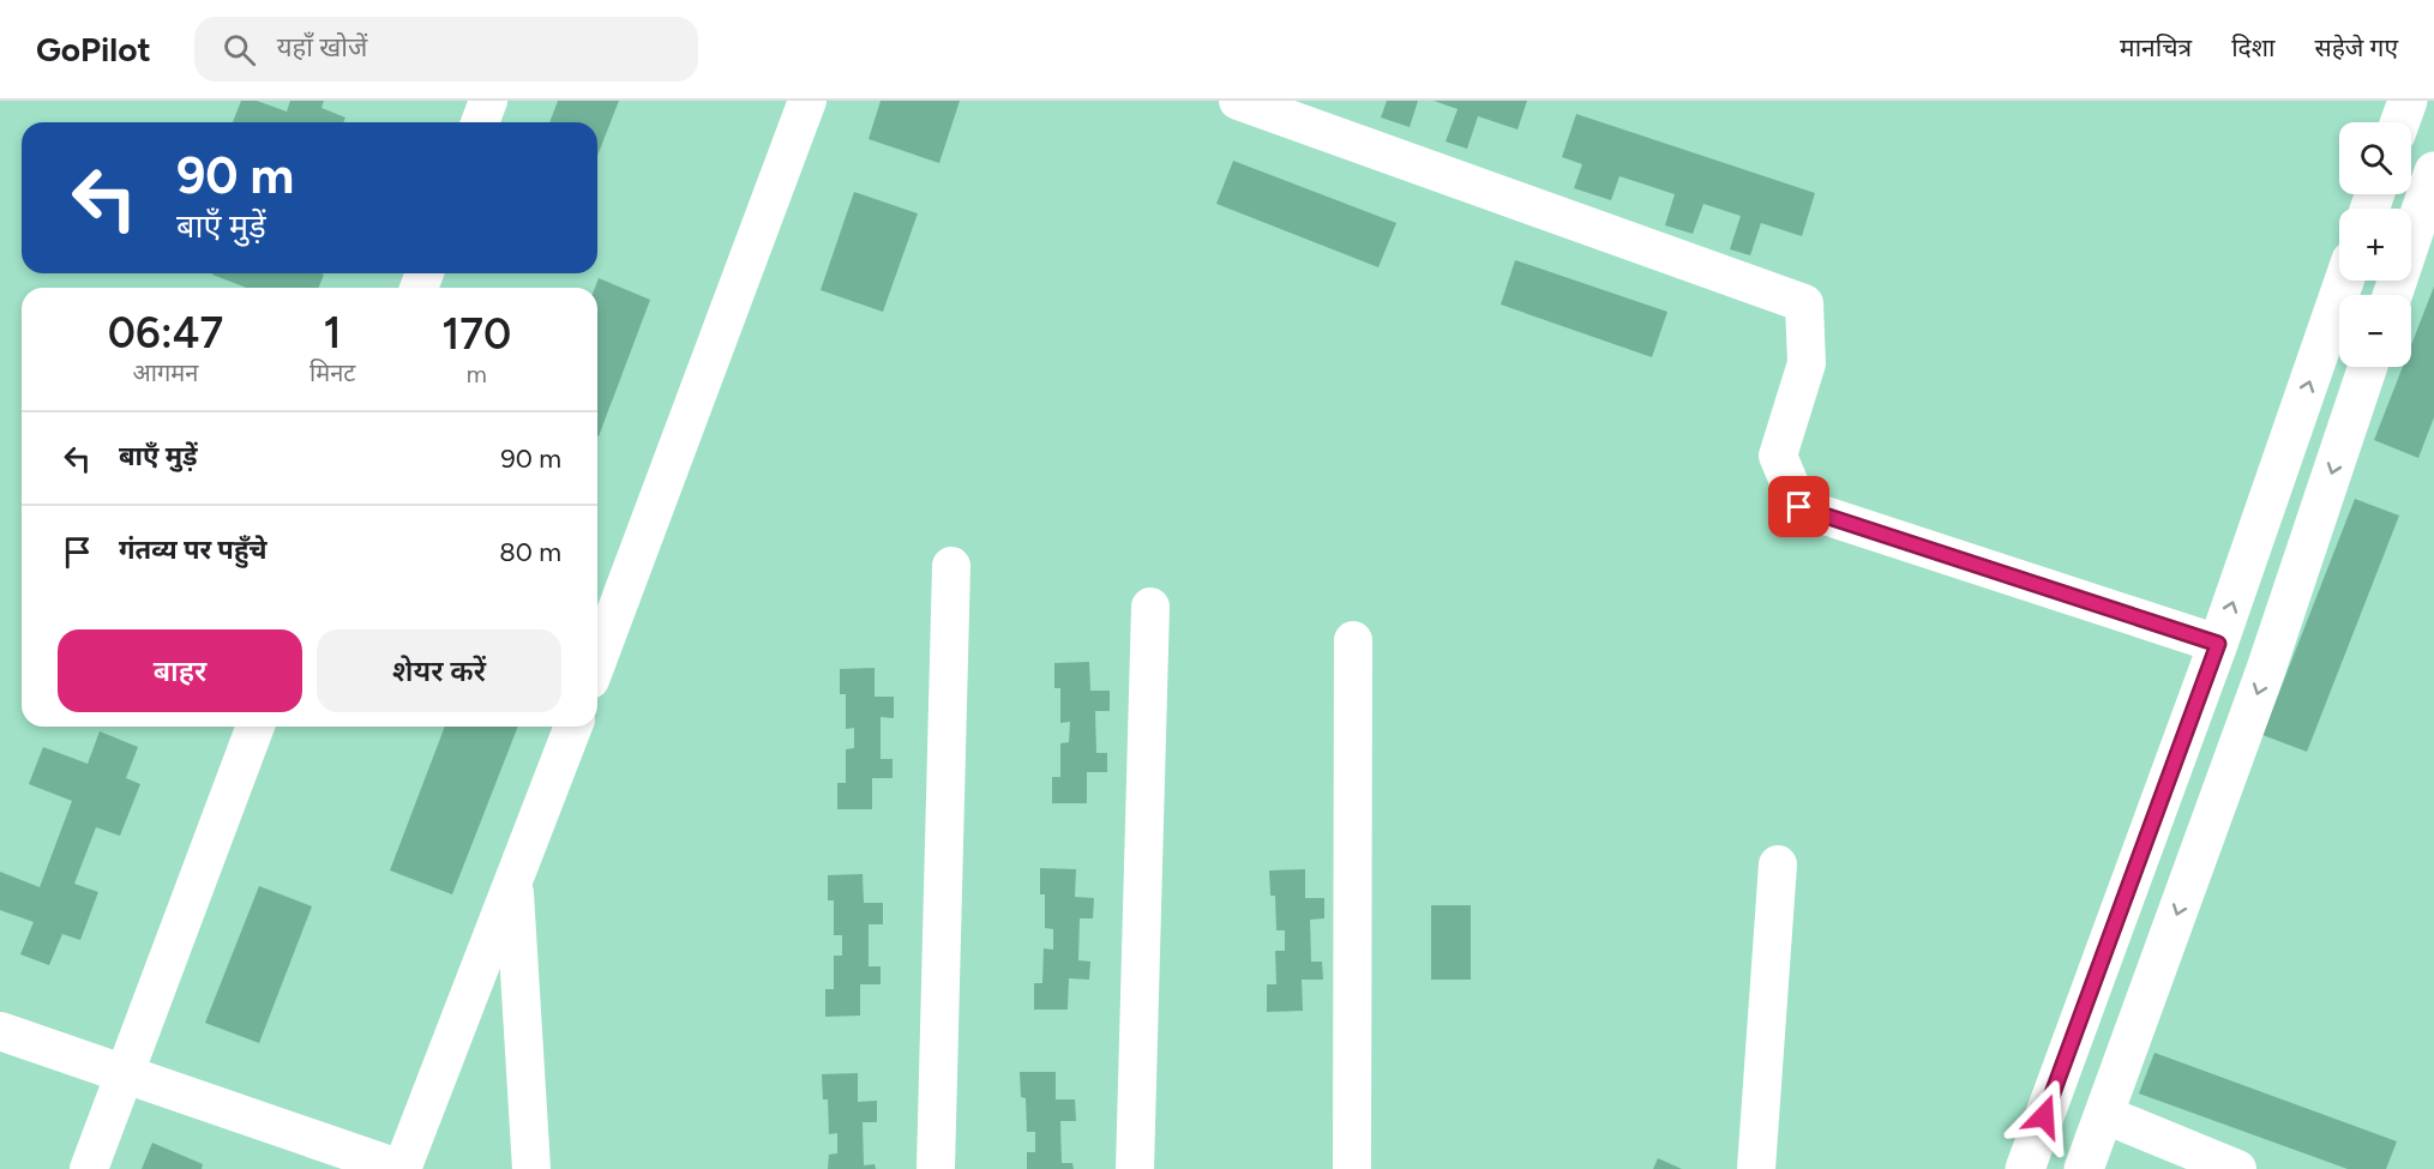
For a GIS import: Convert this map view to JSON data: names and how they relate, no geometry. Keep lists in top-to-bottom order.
{
  "page": {
    "header": "GoPilot",
    "search": "यहाँ खोजें",
    "nav": ["मानचित्र", "दिशा", "सहेजे गए"],
    "map_buttons": ["+", "−"],
    "turn": ["90 m", "बाएँ मुड़ें"],
    "eta": [
      "06:47",
      "आगमन",
      "1",
      "मिनट",
      "170",
      "m"
    ],
    "list": [
      {
        "name": "बाएँ मुड़ें",
        "value": "90 m"
      },
      {
        "name": "गंतव्य पर पहुँचे",
        "value": "80 m"
      }
    ],
    "buttons": ["बाहर", "शेयर करें"]
  }
}
